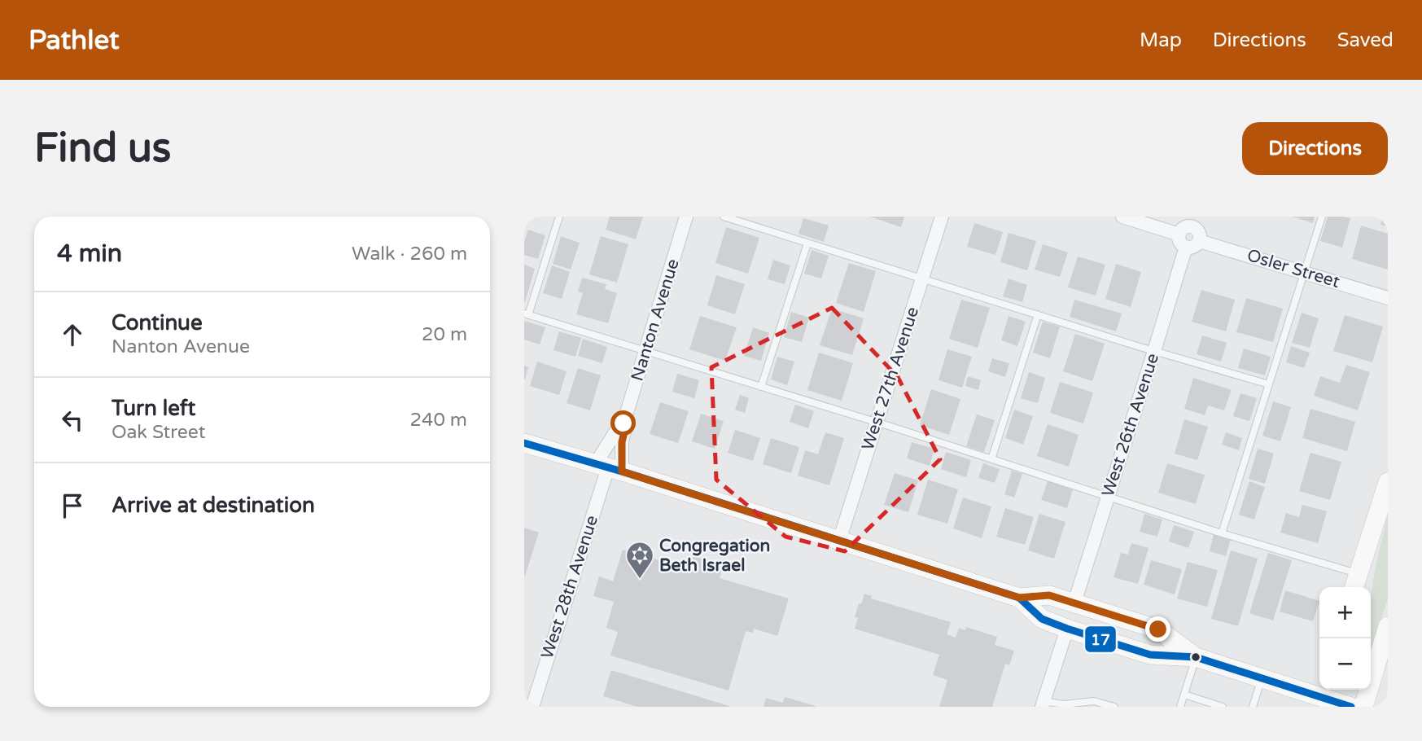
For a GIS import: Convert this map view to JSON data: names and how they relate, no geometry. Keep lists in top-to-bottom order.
{
  "streets": {
    "street": [
      "Osler Street",
      "Nanton Avenue",
      "West 27th Avenue",
      "West 26th Avenue",
      "West 28th Avenue"
    ]
  },
  "crossings": [
    ["Osler Street", "West 26th Avenue"],
    ["Nanton Avenue", "West 28th Avenue"]
  ],
  "places": {
    "synagogue": ["Congregation Beth Israel"]
  },
  "lines": ["transit line 17"],
  "page": {
    "header": "Pathlet",
    "nav": ["Map", "Directions", "Saved"],
    "buttons": "Directions",
    "title": "Find us",
    "heading": ["4 min", "Walk · 260 m"],
    "list": [
      ["Continue", "Nanton Avenue", "20 m"],
      ["Turn left", "Oak Street", "240 m"],
      "Arrive at destination"
    ],
    "map_buttons": ["+", "−"]
  }
}
